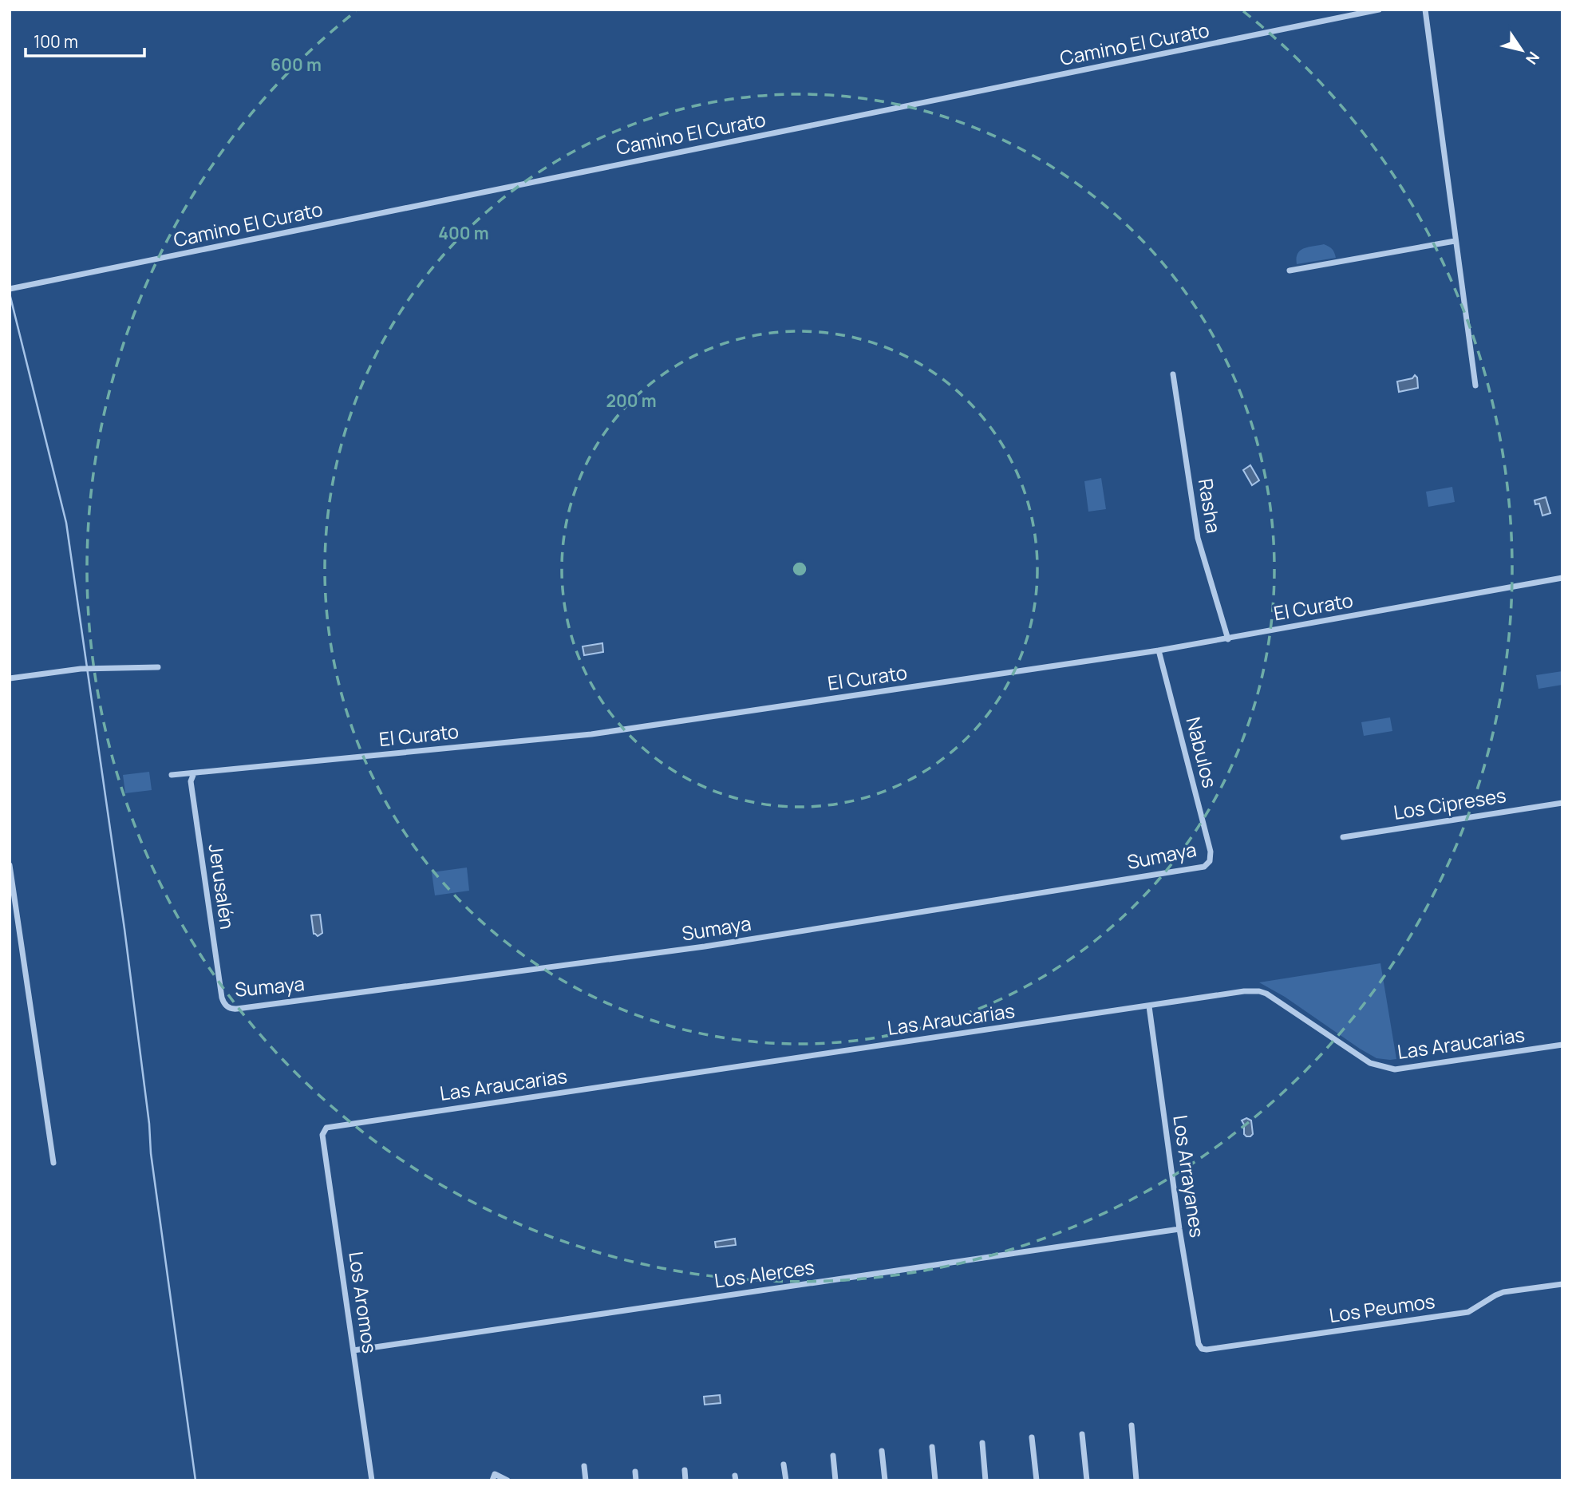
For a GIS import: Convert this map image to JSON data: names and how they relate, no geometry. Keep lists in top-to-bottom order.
{
  "streets": {
    "street": [
      "Camino El Curato",
      "Rasha",
      "El Curato",
      "Nabulos",
      "Los Cipreses",
      "Sumaya",
      "Jerusalén",
      "Las Araucarias",
      "Los Arrayanes",
      "Los Alerces",
      "Los Aromos",
      "Los Peumos"
    ]
  },
  "crossings": [
    ["Rasha", "El Curato"],
    ["El Curato", "Nabulos"],
    ["El Curato", "Jerusalén"],
    ["Nabulos", "Sumaya"],
    ["Sumaya", "Jerusalén"],
    ["Las Araucarias", "Los Arrayanes"],
    ["Las Araucarias", "Los Aromos"],
    ["Los Arrayanes", "Los Alerces"],
    ["Los Arrayanes", "Los Peumos"],
    ["Los Alerces", "Los Aromos"]
  ],
  "scale_bar": "100 m",
  "north": "bottom right",
  "rings": ["600 m", "400 m", "200 m"]
}
